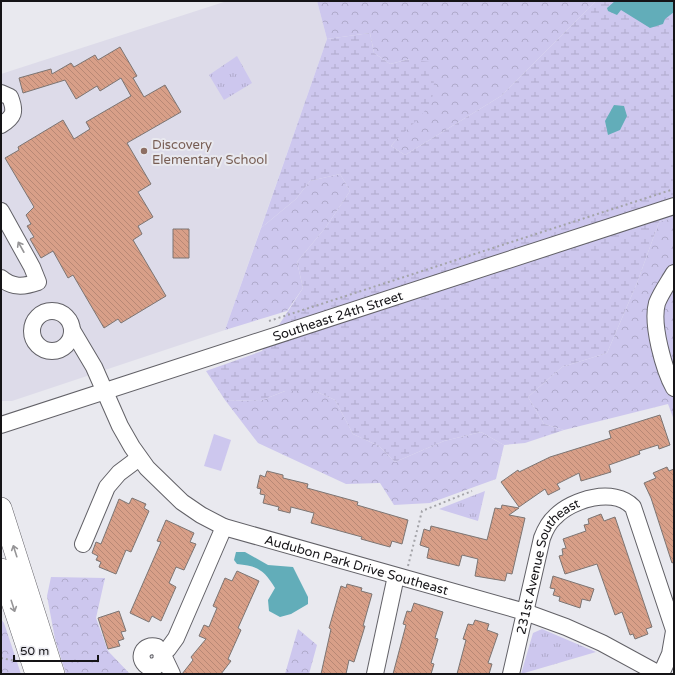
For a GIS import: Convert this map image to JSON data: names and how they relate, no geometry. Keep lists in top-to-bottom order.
{
  "streets": {
    "street": ["Southeast 24th Street", "Audubon Park Drive Southeast", "231st Avenue Southeast"]
  },
  "crossings": [
    ["Southeast 24th Street", "Audubon Park Drive Southeast"],
    ["Audubon Park Drive Southeast", "231st Avenue Southeast"]
  ],
  "places": ["Discovery Elementary School"],
  "scale_bar": "50 m"
}
